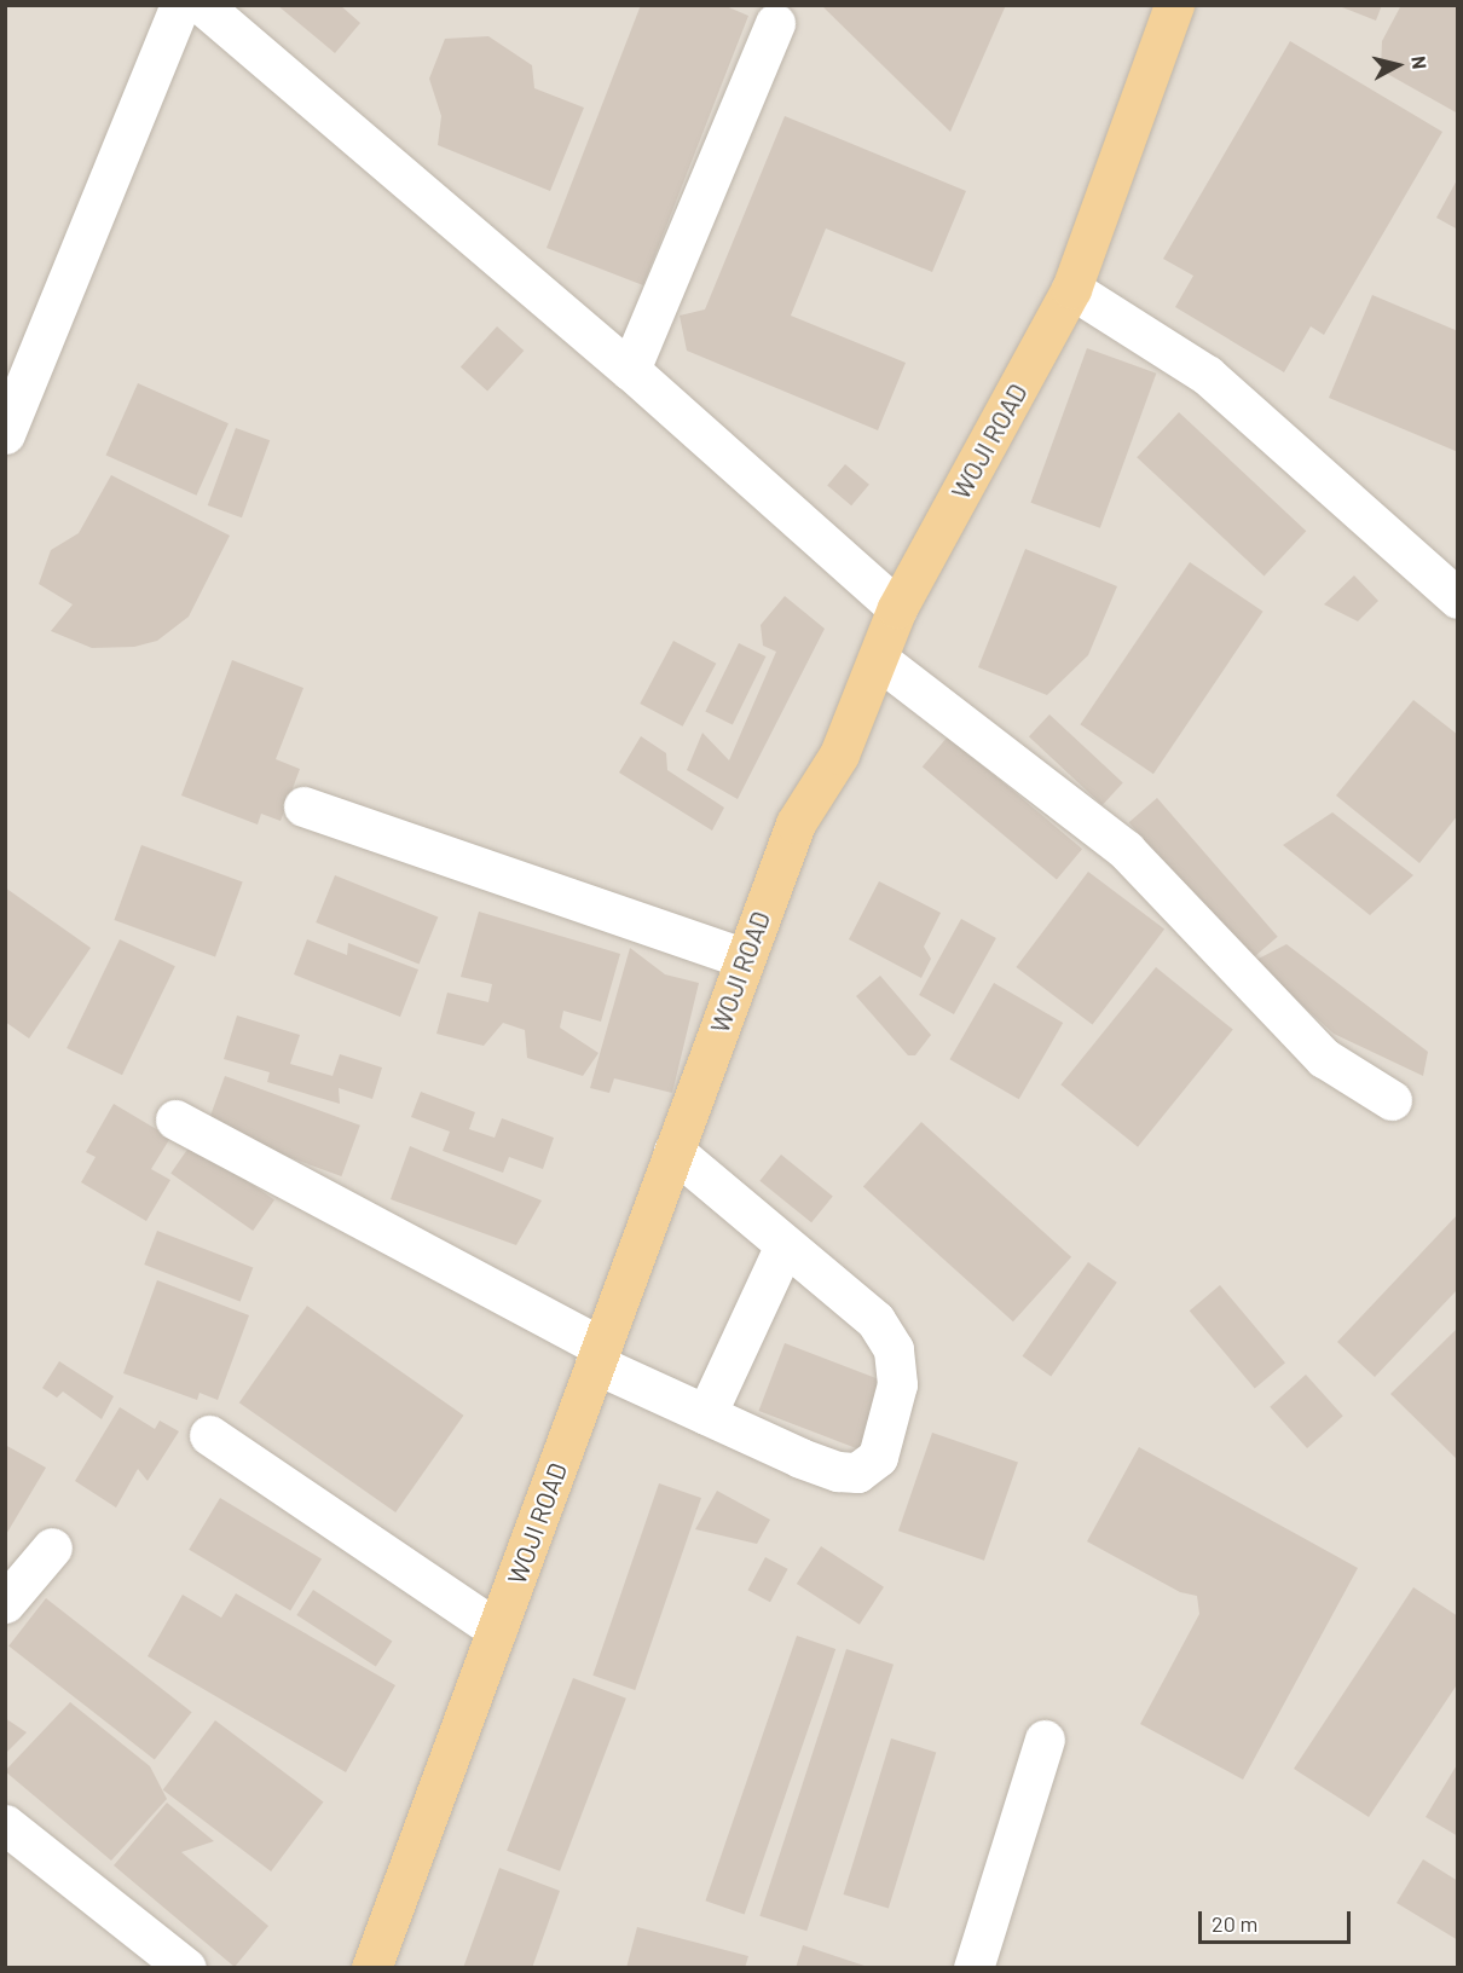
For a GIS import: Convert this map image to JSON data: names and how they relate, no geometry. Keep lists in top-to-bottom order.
{
  "streets": {
    "main road": ["WOJI ROAD"]
  },
  "scale_bar": "20 m",
  "north": "right"
}
